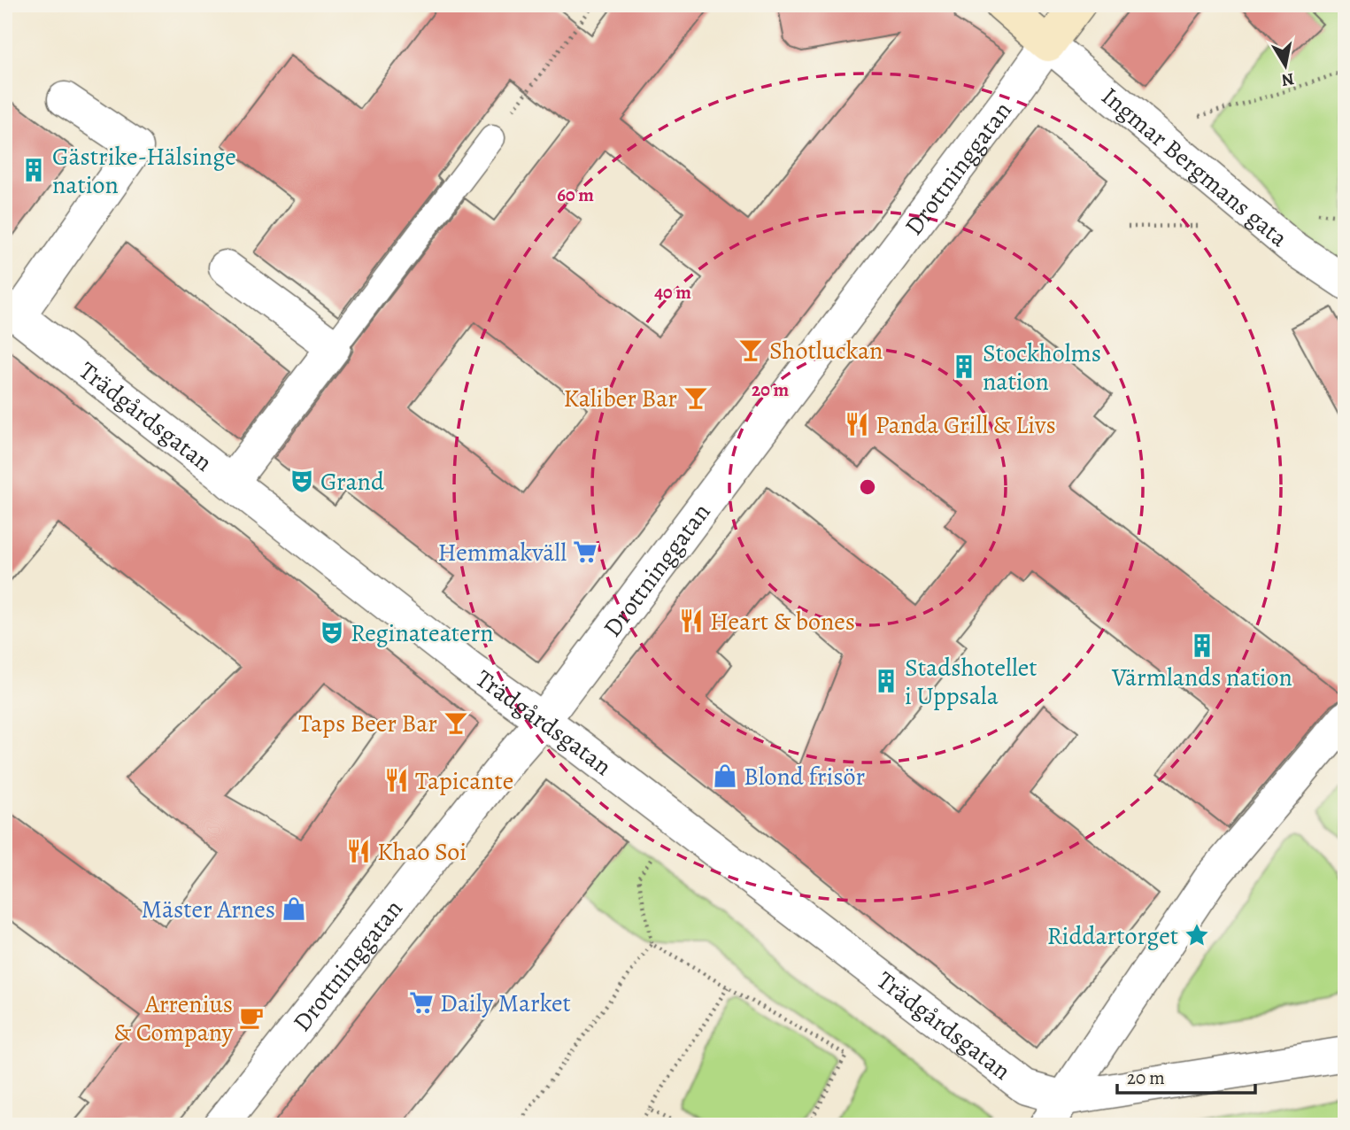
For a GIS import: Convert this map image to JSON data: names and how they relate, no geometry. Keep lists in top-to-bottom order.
{
  "streets": {
    "street": ["Ingmar Bergmans gata", "Drottninggatan", "Trädgårdsgatan"]
  },
  "crossings": [
    ["Ingmar Bergmans gata", "Drottninggatan"],
    ["Drottninggatan", "Trädgårdsgatan"]
  ],
  "places": {
    "building": [
      "Gästrike-Hälsinge nation",
      "Stockholms nation",
      "Värmlands nation",
      "Stadshotellet i Uppsala"
    ],
    "bar": ["Shotluckan", "Kaliber Bar", "Taps Beer Bar"],
    "restaurant": [
      "Panda Grill & Livs",
      "Heart & bones",
      "Tapicante",
      "Khao Soi"
    ],
    "theatre": ["Grand", "Reginateatern"],
    "supermarket": ["Hemmakväll", "Daily Market"],
    "shop": ["Blond frisör", "Mäster Arnes"],
    "place": ["Riddartorget"],
    "cafe": ["Arrenius & Company"]
  },
  "scale_bar": "20 m",
  "north": "bottom",
  "rings": ["60 m", "40 m", "20 m"]
}
